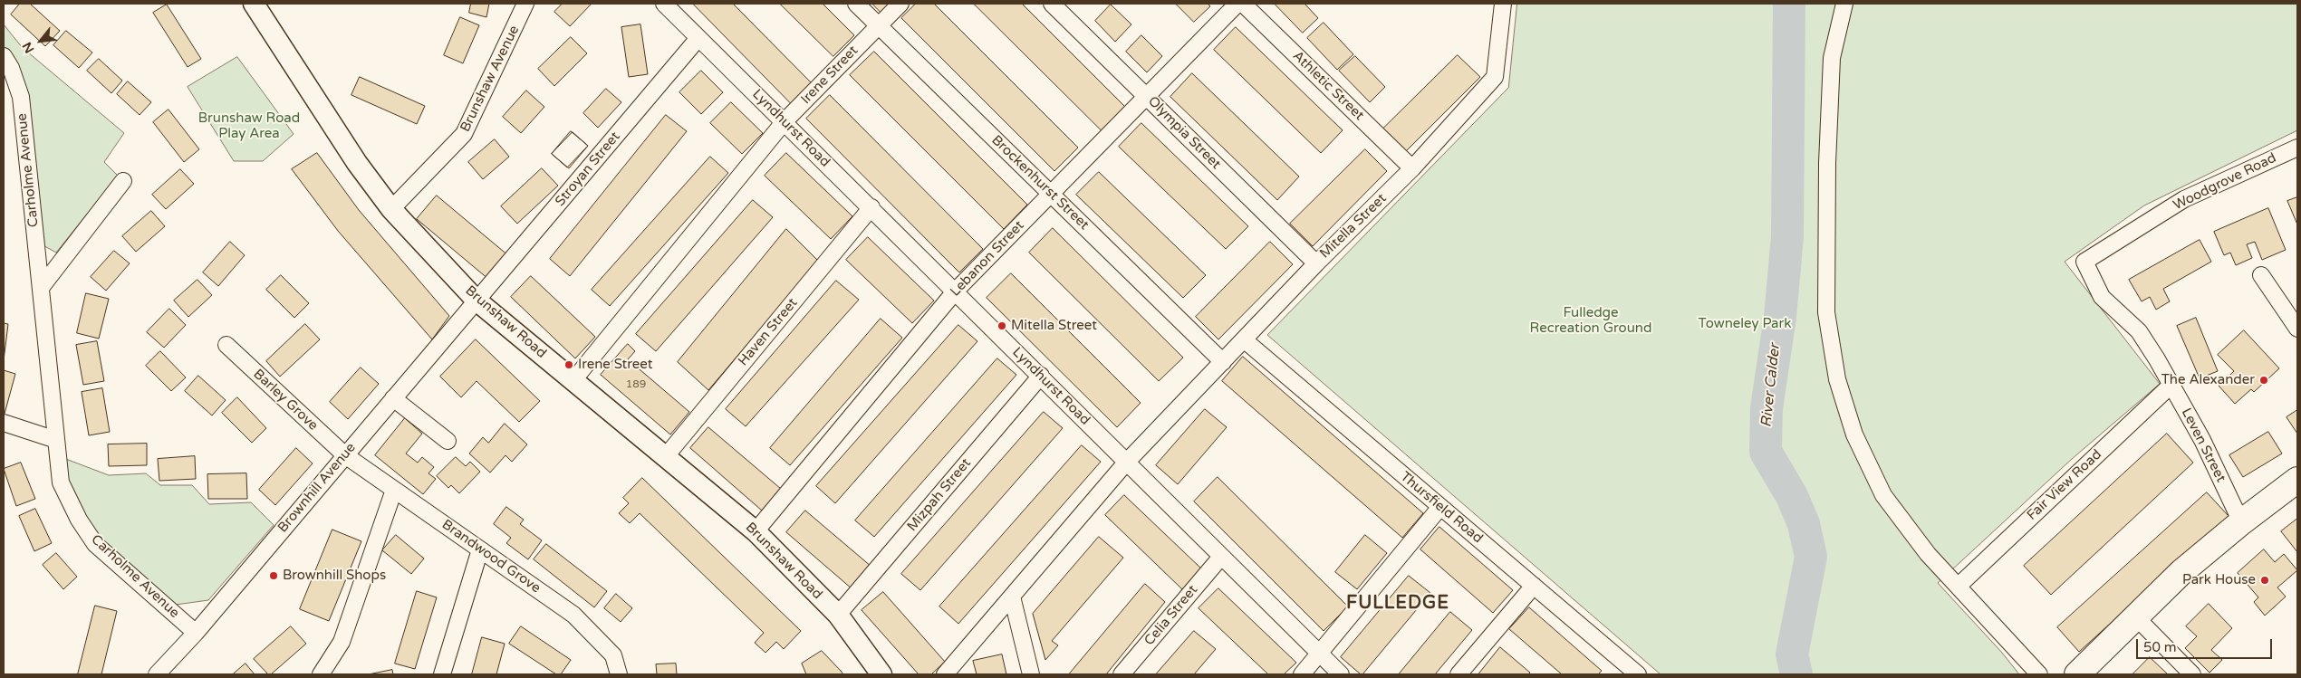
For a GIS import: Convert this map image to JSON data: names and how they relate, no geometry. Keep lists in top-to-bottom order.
{
  "streets": {
    "street": [
      "Irene Street",
      "Brunshaw Avenue",
      "Athletic Street",
      "Lyndhurst Road",
      "Olympia Street",
      "Stroyan Street",
      "Carholme Avenue",
      "Woodgrove Road",
      "Brockenhurst Street",
      "Mitella Street",
      "Lebanon Street",
      "Brunshaw Road",
      "Haven Street",
      "Barley Grove",
      "Leven Street",
      "Fair View Road",
      "Brownhill Avenue",
      "Mizpah Street",
      "Thursfield Road",
      "Brandwood Grove",
      "Celia Street"
    ]
  },
  "crossings": [
    ["Irene Street", "Lyndhurst Road"],
    ["Irene Street", "Brockenhurst Street"],
    ["Irene Street", "Brunshaw Road"],
    ["Brunshaw Avenue", "Brunshaw Road"],
    ["Athletic Street", "Mitella Street"],
    ["Lyndhurst Road", "Stroyan Street"],
    ["Lyndhurst Road", "Mitella Street"],
    ["Lyndhurst Road", "Lebanon Street"],
    ["Lyndhurst Road", "Haven Street"],
    ["Lyndhurst Road", "Mizpah Street"],
    ["Lyndhurst Road", "Celia Street"],
    ["Olympia Street", "Mitella Street"],
    ["Olympia Street", "Lebanon Street"],
    ["Stroyan Street", "Brunshaw Road"],
    ["Stroyan Street", "Brownhill Avenue"],
    ["Carholme Avenue", "Brownhill Avenue"],
    ["Woodgrove Road", "Leven Street"],
    ["Brockenhurst Street", "Mitella Street"],
    ["Brockenhurst Street", "Lebanon Street"],
    ["Mitella Street", "Thursfield Road"],
    ["Lebanon Street", "Brunshaw Road"],
    ["Brunshaw Road", "Haven Street"],
    ["Brunshaw Road", "Brownhill Avenue"],
    ["Brunshaw Road", "Mizpah Street"],
    ["Barley Grove", "Brownhill Avenue"],
    ["Barley Grove", "Brandwood Grove"],
    ["Leven Street", "Fair View Road"],
    ["Brownhill Avenue", "Brandwood Grove"]
  ],
  "districts": ["FULLEDGE"],
  "water": ["River Calder"],
  "parks": ["Brunshaw Road Play Area", "Fulledge Recreation Ground", "Towneley Park"],
  "places": [
    "Mitella Street",
    "Irene Street",
    "The Alexander",
    "Brownhill Shops",
    "Park House"
  ],
  "house_numbers": ["189"],
  "scale_bar": "50 m",
  "north": "bottom left"
}
